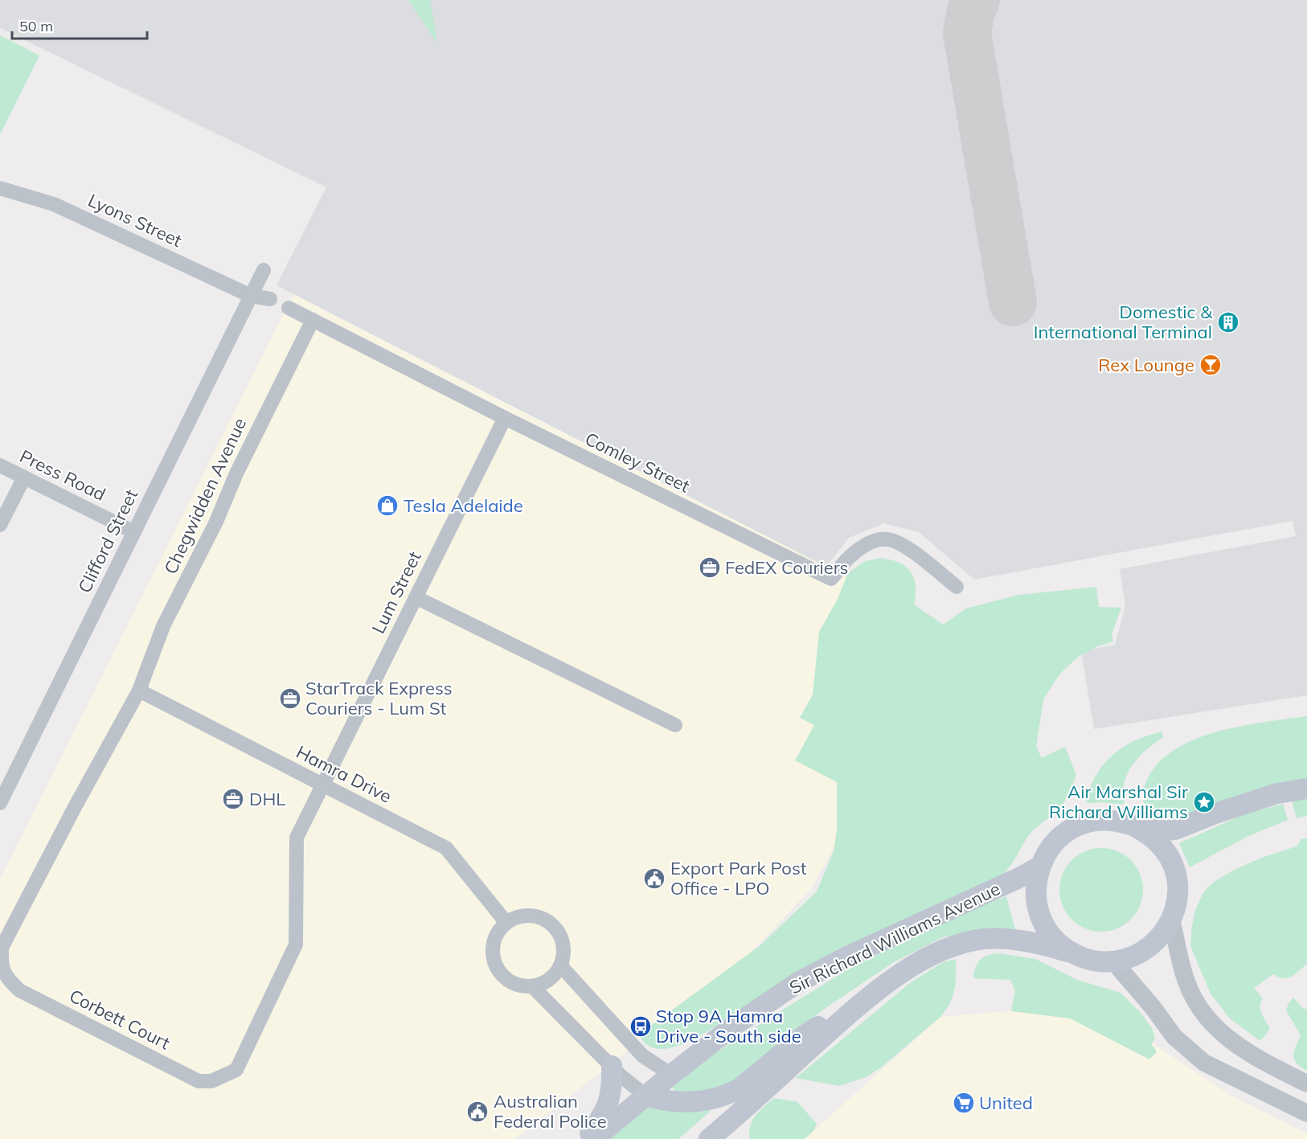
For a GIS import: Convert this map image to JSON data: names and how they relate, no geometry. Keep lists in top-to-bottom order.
{
  "streets": {
    "main road": ["Sir Richard Williams Avenue"],
    "street": [
      "Lyons Street",
      "Comley Street",
      "Press Road",
      "Chegwidden Avenue",
      "Clifford Street",
      "Lum Street",
      "Hamra Drive",
      "Corbett Court"
    ]
  },
  "crossings": [
    ["Lyons Street", "Clifford Street"],
    ["Comley Street", "Chegwidden Avenue"],
    ["Comley Street", "Lum Street"],
    ["Press Road", "Clifford Street"],
    ["Chegwidden Avenue", "Hamra Drive"],
    ["Chegwidden Avenue", "Corbett Court"],
    ["Lum Street", "Hamra Drive"],
    ["Lum Street", "Corbett Court"],
    ["Hamra Drive", "Corbett Court"]
  ],
  "places": {
    "building": ["Domestic & International Terminal"],
    "bar": ["Rex Lounge"],
    "shop": ["Tesla Adelaide"],
    "office": ["FedEX Couriers", "StarTrack Express Couriers - Lum St", "DHL"],
    "place": ["Air Marshal Sir Richard Williams"],
    "public building": ["Export Park Post Office - LPO", "Australian Federal Police"],
    "bus stop": ["Stop 9A Hamra Drive - South side"],
    "supermarket": ["United"]
  },
  "scale_bar": "50 m"
}
